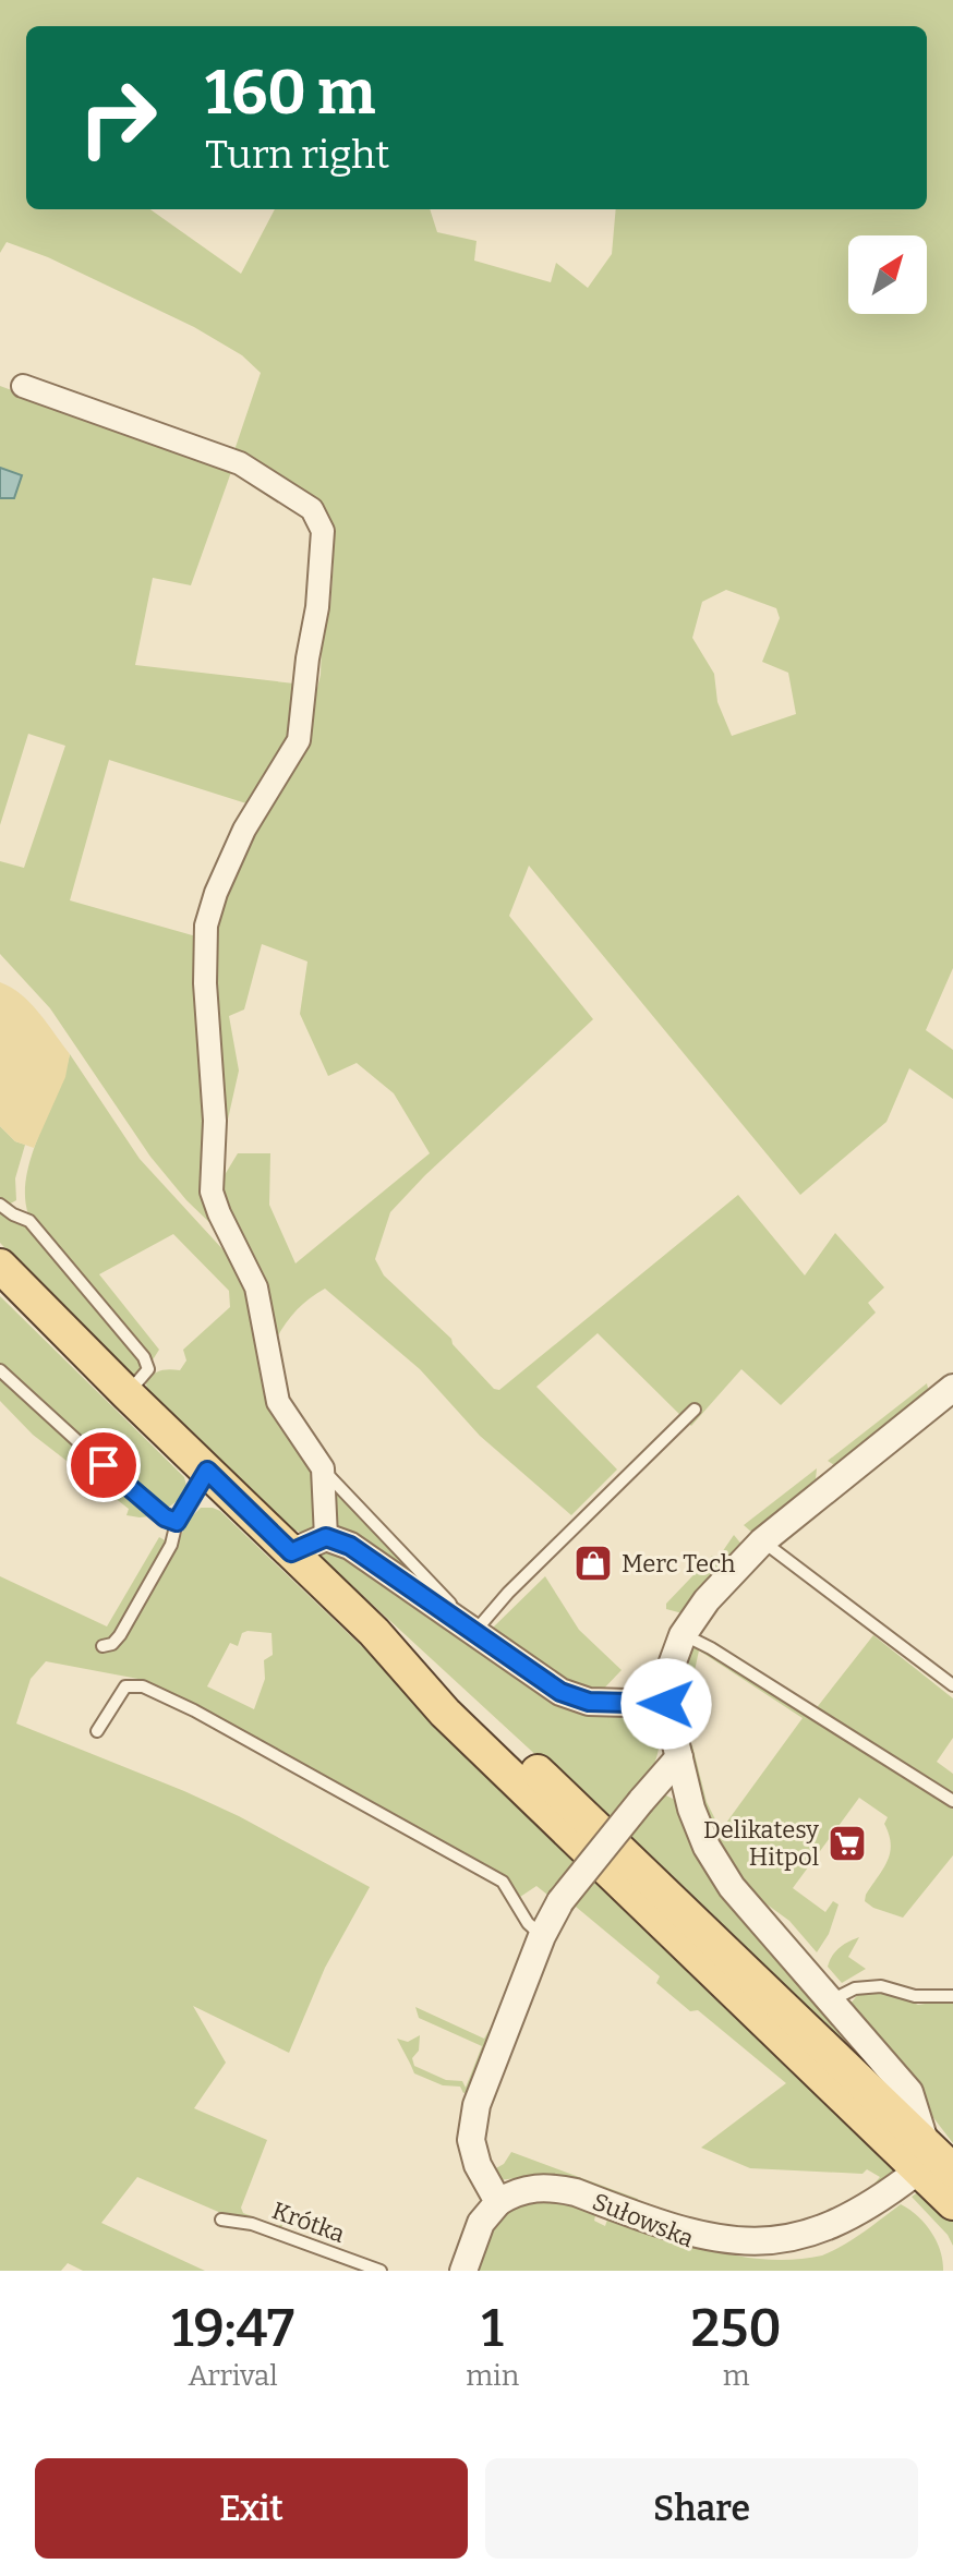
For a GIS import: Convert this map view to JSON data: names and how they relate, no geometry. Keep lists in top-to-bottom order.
{
  "streets": {
    "street": ["Sułowska"],
    "lane": ["Krótka"]
  },
  "places": {
    "shop": ["Merc Tech"],
    "supermarket": ["Delikatesy Hitpol"]
  },
  "north": "top right",
  "page": {
    "turn": ["160 m", "Turn right"],
    "eta": [
      "19:47",
      "Arrival",
      "1",
      "min",
      "250",
      "m"
    ],
    "buttons": ["Exit", "Share"]
  }
}
